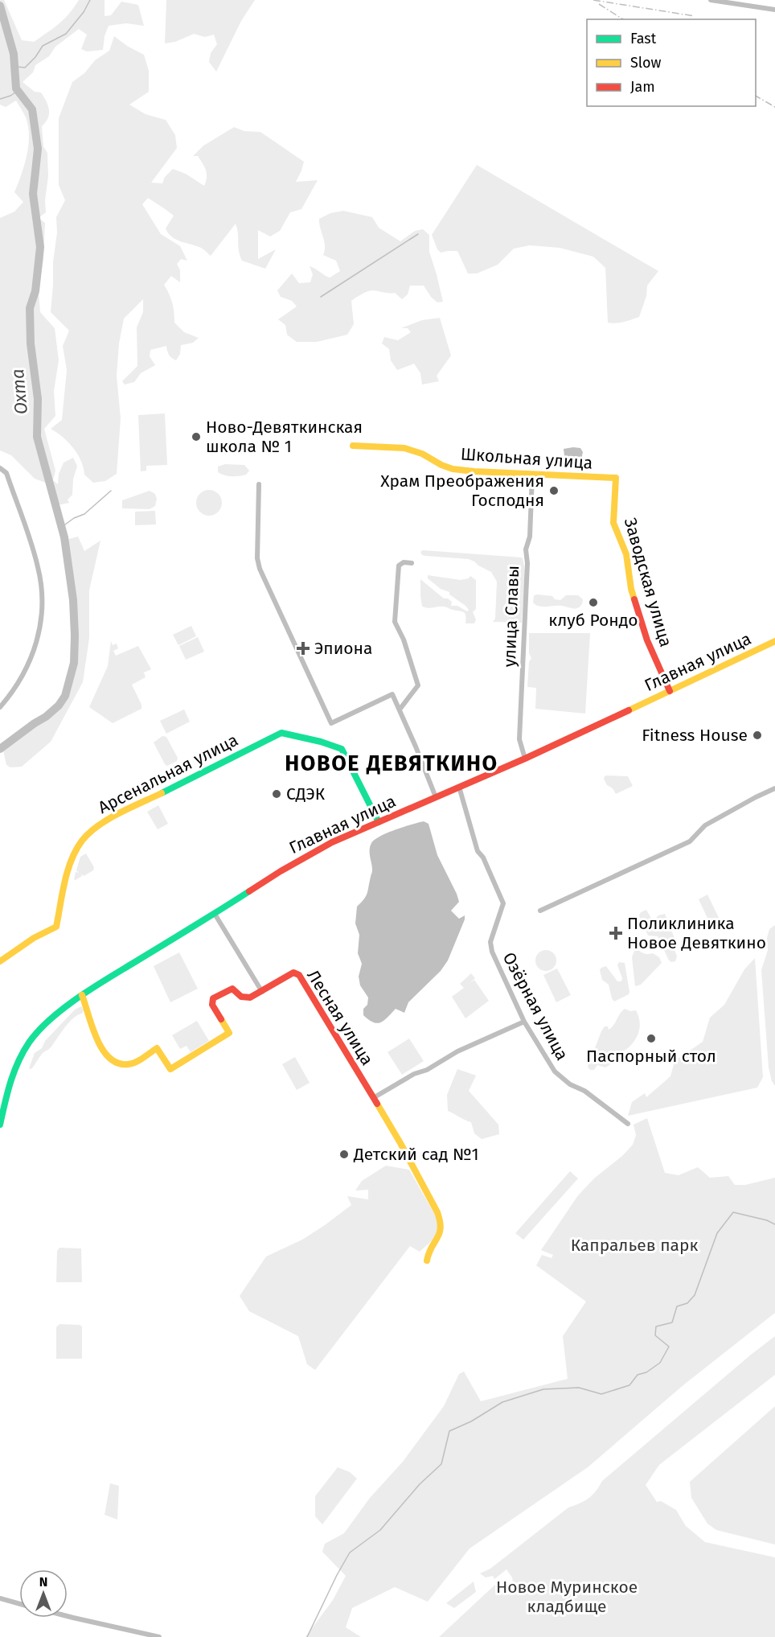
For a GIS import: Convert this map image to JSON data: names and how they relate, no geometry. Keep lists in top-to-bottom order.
{
  "streets": {
    "street": [
      "Школьная улица",
      "Заводская улица",
      "улица Славы",
      "Главная улица",
      "Арсенальная улица",
      "Озёрная улица",
      "Лесная улица"
    ]
  },
  "crossings": [
    ["Школьная улица", "Заводская улица"],
    ["Школьная улица", "улица Славы"],
    ["Заводская улица", "Главная улица"],
    ["улица Славы", "Главная улица"],
    ["Главная улица", "Арсенальная улица"],
    ["Главная улица", "Озёрная улица"],
    ["Главная улица", "Лесная улица"]
  ],
  "districts": ["НОВОЕ ДЕВЯТКИНО"],
  "water": ["Охта"],
  "parks": ["Капральев парк", "Новое Муринское кладбище"],
  "places": {
    "other": [
      "Ново-Девяткинская школа № 1",
      "Храм Преображения Господня",
      "клуб Рондо",
      "Fitness House",
      "СДЭК",
      "Паспорный стол",
      "Детский сад №1"
    ],
    "health": ["Эпиона", "Поликлиника Новое Девяткино"]
  },
  "legend": ["Fast", "Slow", "Jam"],
  "north": "top"
}
